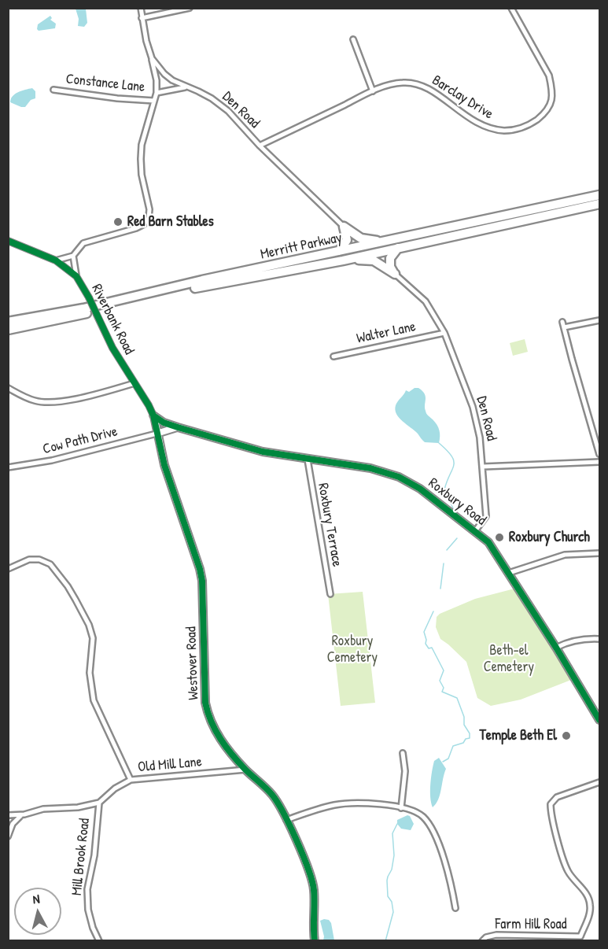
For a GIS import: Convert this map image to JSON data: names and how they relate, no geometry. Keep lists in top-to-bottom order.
{
  "streets": {
    "highway": ["Merritt Parkway"],
    "street": [
      "Constance Lane",
      "Barclay Drive",
      "Den Road",
      "Riverbank Road",
      "Walter Lane",
      "Cow Path Drive",
      "Roxbury Road",
      "Roxbury Terrace",
      "Westover Road",
      "Old Mill Lane",
      "Mill Brook Road",
      "Farm Hill Road"
    ]
  },
  "crossings": [
    ["Barclay Drive", "Den Road"],
    ["Den Road", "Walter Lane"],
    ["Den Road", "Roxbury Road"],
    ["Riverbank Road", "Roxbury Road"],
    ["Riverbank Road", "Westover Road"],
    ["Cow Path Drive", "Westover Road"],
    ["Roxbury Road", "Roxbury Terrace"],
    ["Roxbury Road", "Westover Road"],
    ["Westover Road", "Old Mill Lane"],
    ["Old Mill Lane", "Mill Brook Road"]
  ],
  "parks": ["Roxbury Cemetery", "Beth-el Cemetery"],
  "places": ["Red Barn Stables", "Roxbury Church", "Temple Beth El"],
  "north": "top"
}
